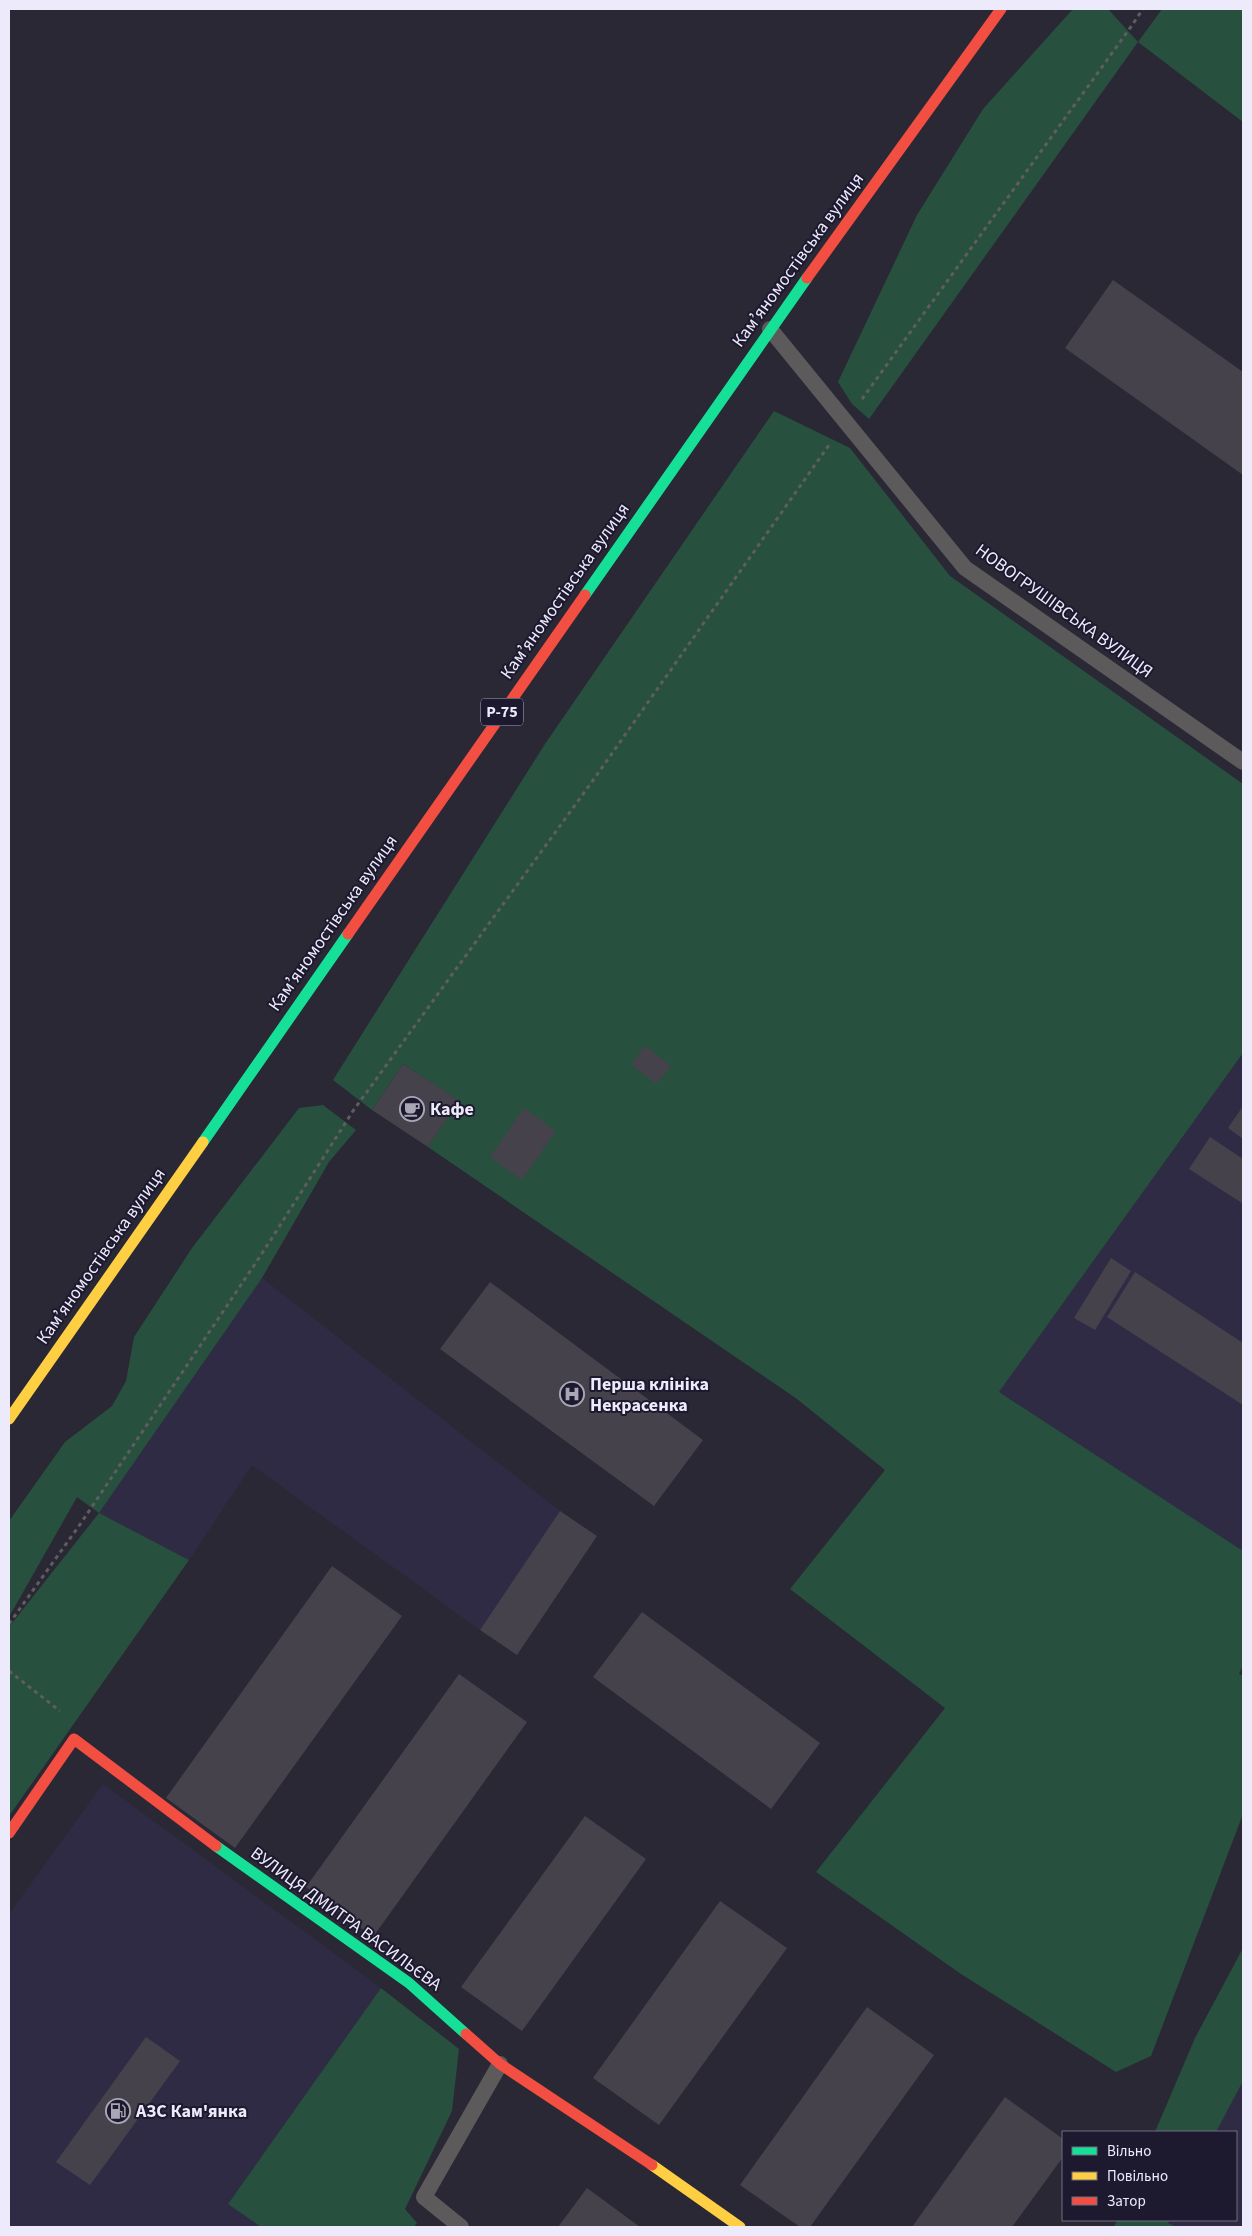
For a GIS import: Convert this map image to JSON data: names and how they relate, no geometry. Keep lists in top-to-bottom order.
{
  "streets": {
    "main road": ["Камʼяномостівська вулиця", "Р-75", "ВУЛИЦЯ ДМИТРА ВАСИЛЬЄВА"],
    "lane": ["НОВОГРУШІВСЬКА ВУЛИЦЯ"]
  },
  "crossings": [
    ["Камʼяномостівська вулиця", "НОВОГРУШІВСЬКА ВУЛИЦЯ"]
  ],
  "places": {
    "cafe": ["Кафе"],
    "hospital": ["Перша клініка Некрасенка"],
    "fuel station": ["АЗС Кам'янка"]
  },
  "legend": ["Вільно", "Повільно", "Затор"]
}
